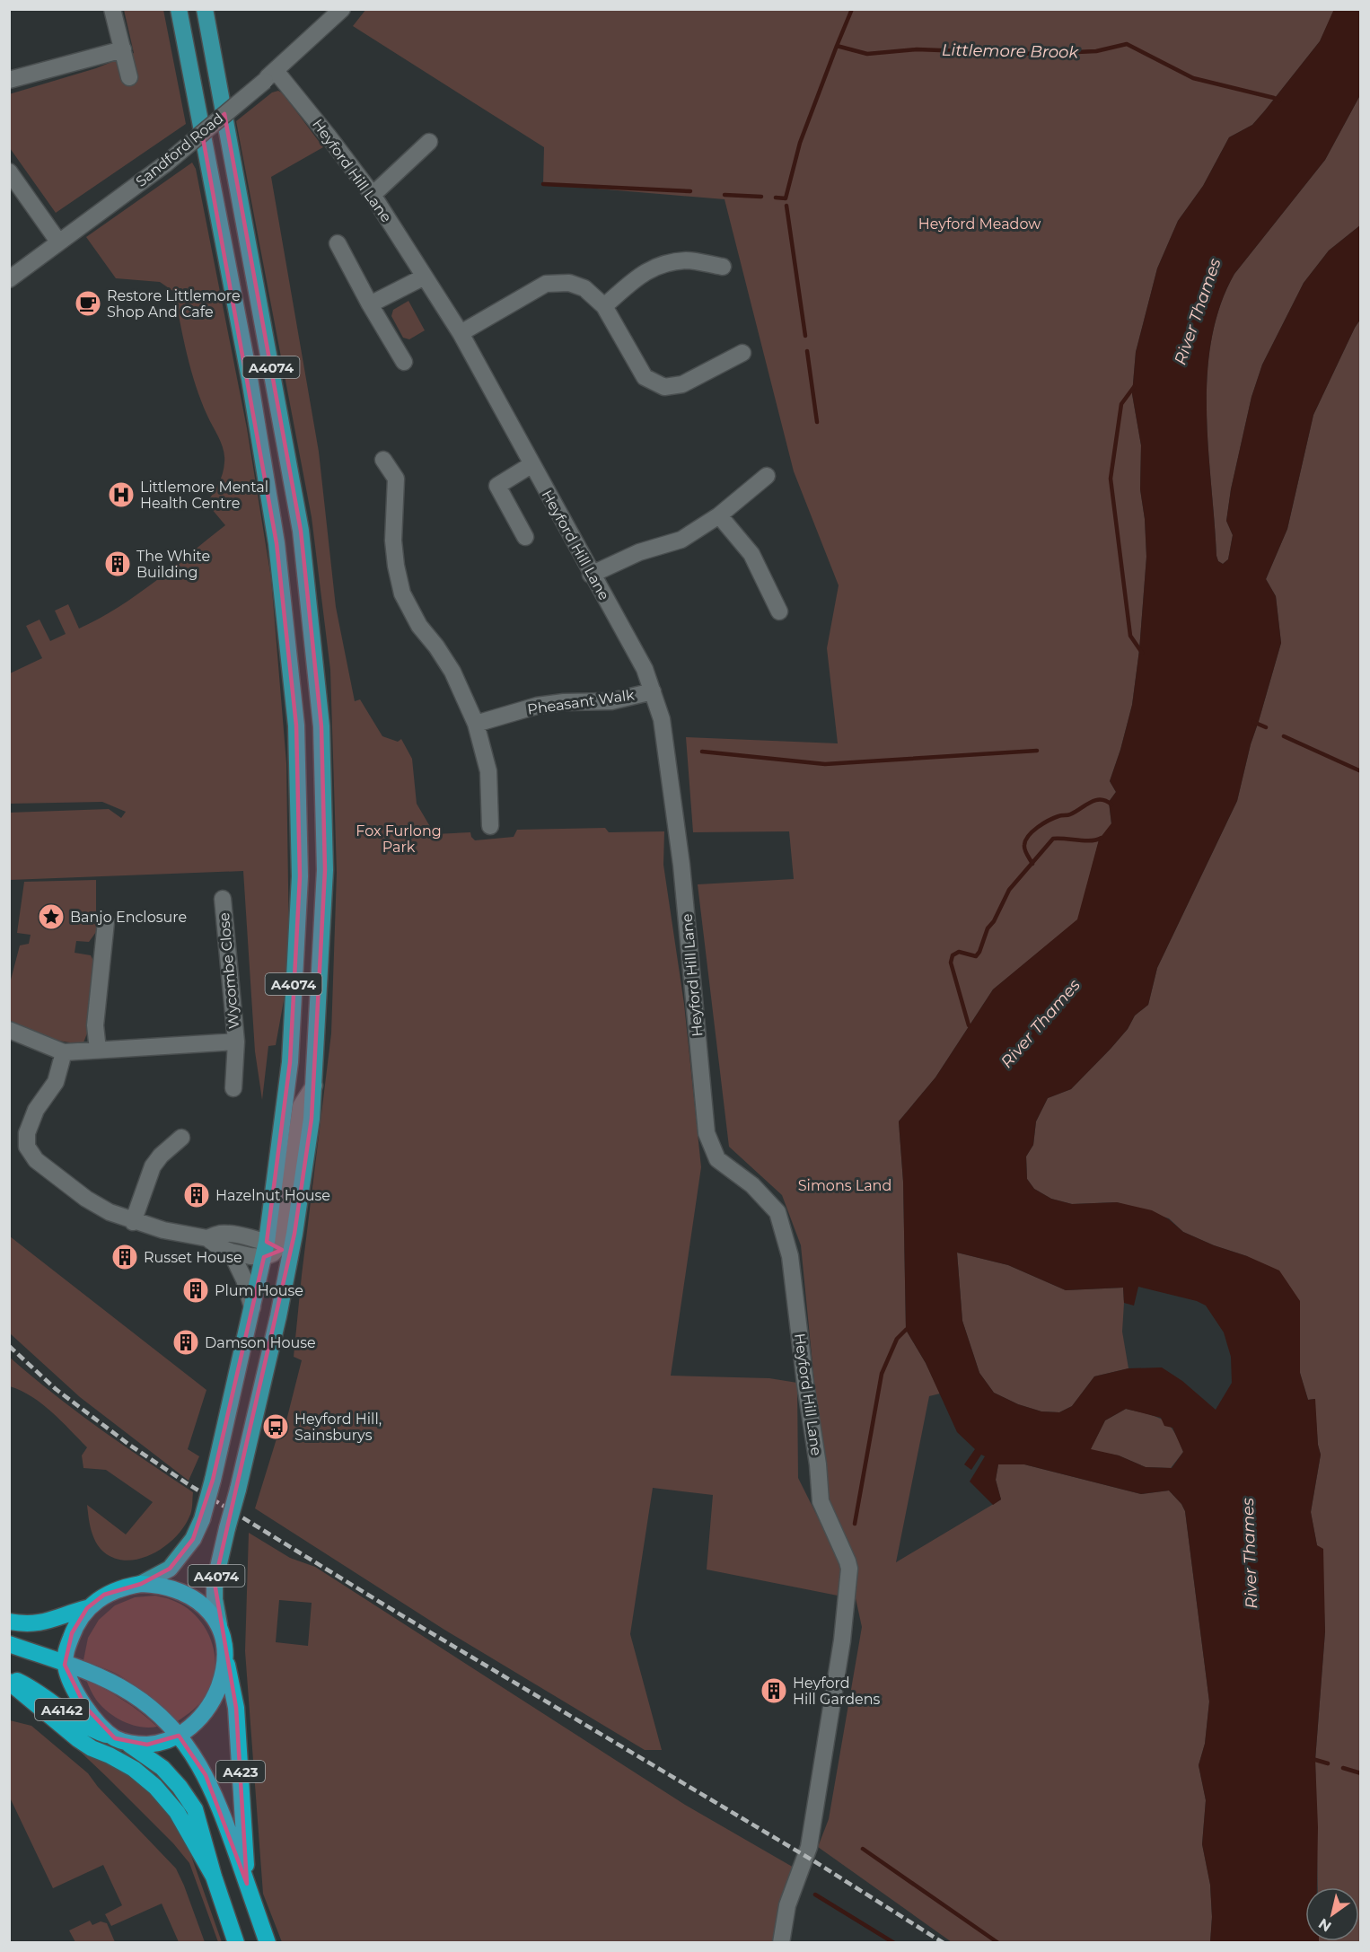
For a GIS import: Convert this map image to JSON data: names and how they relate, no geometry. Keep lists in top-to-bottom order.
{
  "streets": {
    "highway": ["A4142", "A423"],
    "main road": ["A4074"],
    "street": [
      "Sandford Road",
      "Heyford Hill Lane",
      "Pheasant Walk",
      "Wycombe Close"
    ]
  },
  "crossings": [
    ["Sandford Road", "Heyford Hill Lane"],
    ["Heyford Hill Lane", "Pheasant Walk"]
  ],
  "water": ["Littlemore Brook", "River Thames"],
  "parks": ["Heyford Meadow", "Fox Furlong Park", "Simons Land"],
  "places": {
    "cafe": ["Restore Littlemore Shop And Cafe"],
    "hospital": ["Littlemore Mental Health Centre"],
    "building": [
      "The White Building",
      "Hazelnut House",
      "Russet House",
      "Plum House",
      "Damson House",
      "Heyford Hill Gardens"
    ],
    "place": ["Banjo Enclosure"],
    "bus stop": ["Heyford Hill, Sainsburys"]
  },
  "north": "bottom left"
}
